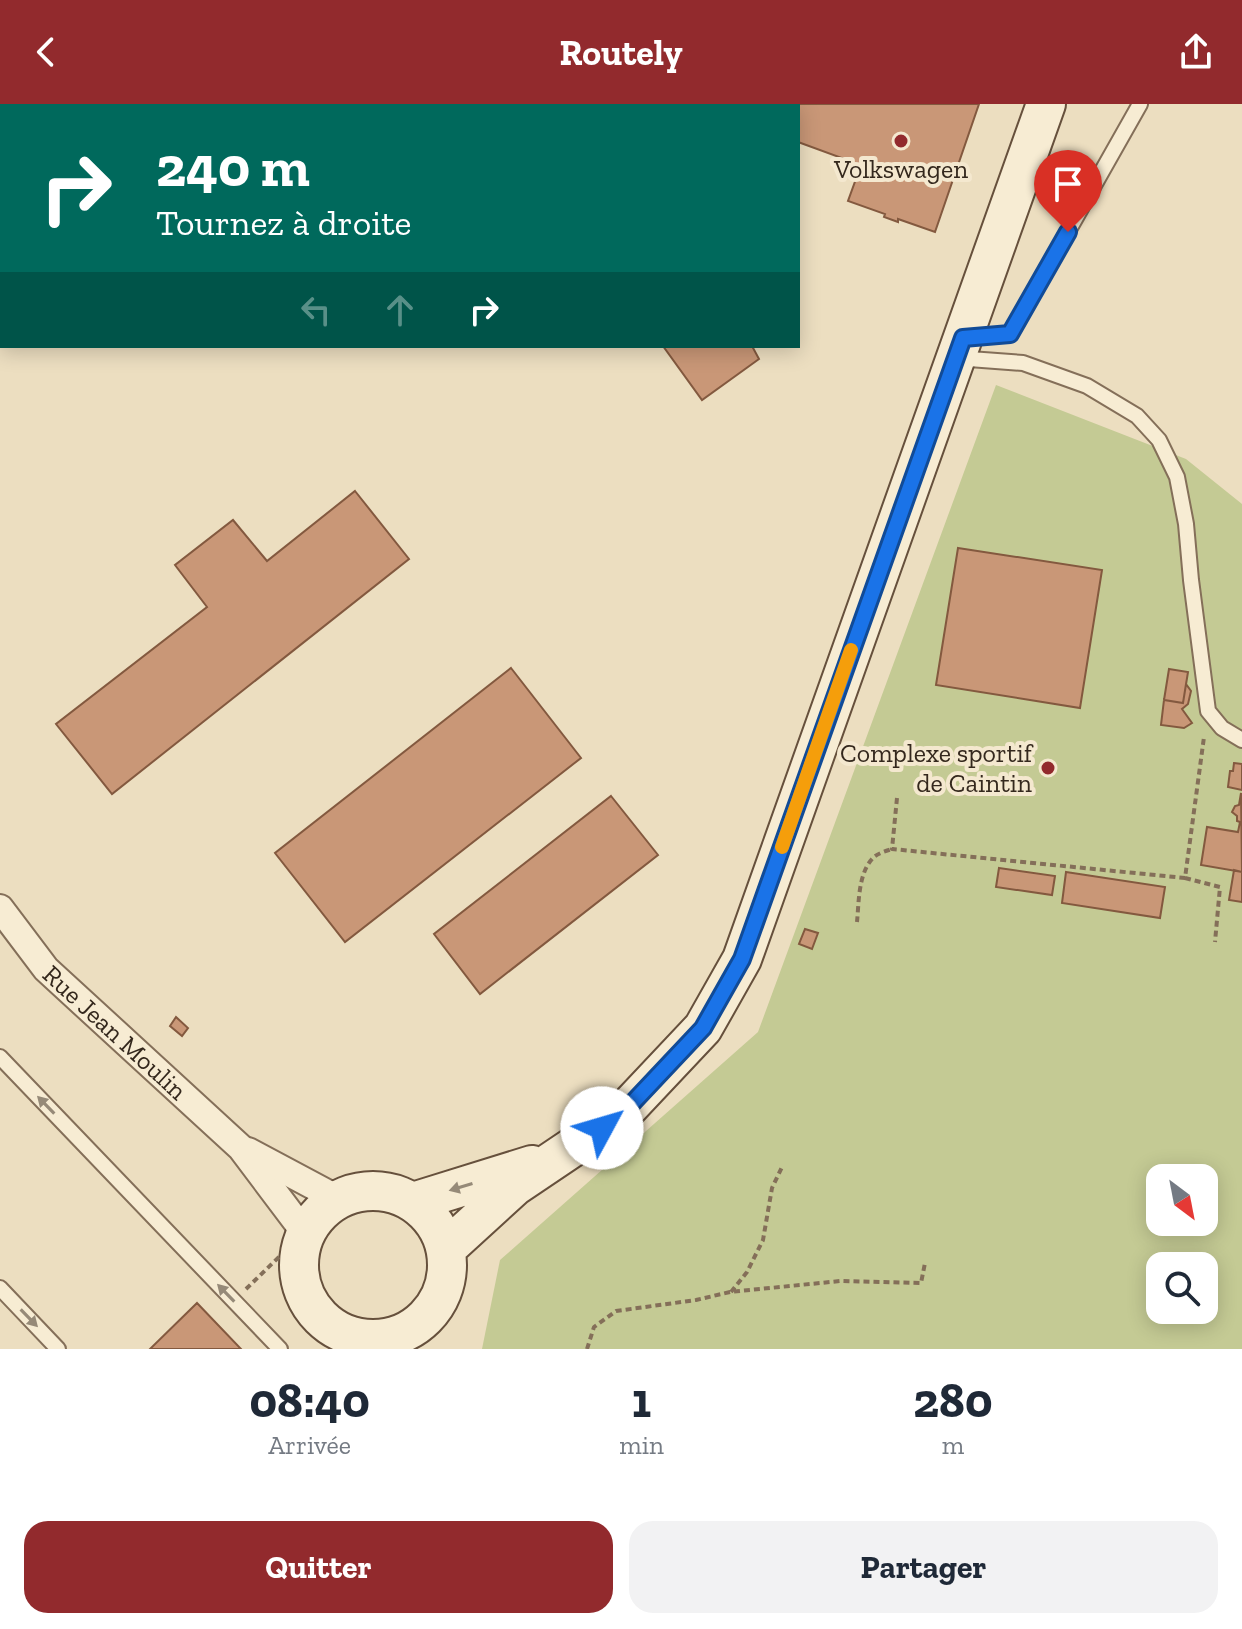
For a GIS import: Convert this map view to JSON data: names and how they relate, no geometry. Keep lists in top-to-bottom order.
{
  "streets": {
    "street": ["Rue Jean Moulin"]
  },
  "places": ["Volkswagen", "Complexe sportif de Caintin"],
  "north": "bottom right",
  "page": {
    "header": "Routely",
    "turn": ["240 m", "Tournez à droite"],
    "eta": [
      "08:40",
      "Arrivée",
      "1",
      "min",
      "280",
      "m"
    ],
    "buttons": ["Quitter", "Partager"]
  }
}
